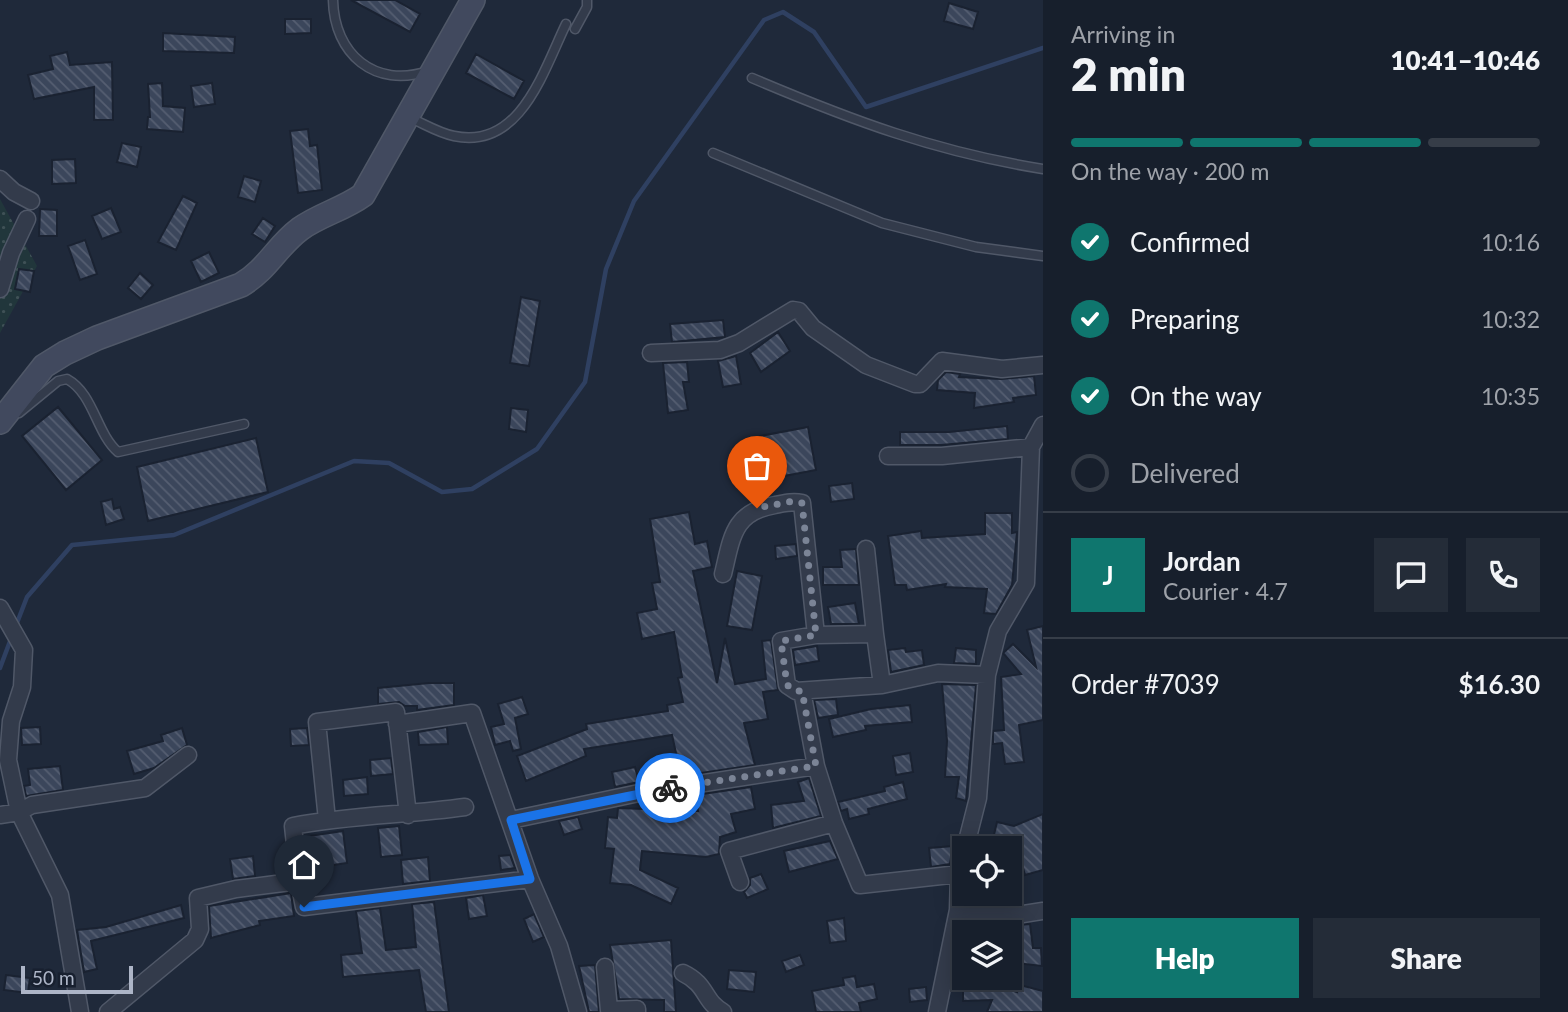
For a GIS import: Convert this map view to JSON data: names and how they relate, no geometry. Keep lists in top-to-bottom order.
{
  "scale_bar": "50 m",
  "page": {
    "heading": ["2 min", "Arriving in", "10:41–10:46"],
    "panel": [
      "Jordan",
      "Courier · 4.7",
      "Order #7039",
      "$16.30"
    ],
    "bar": "On the way · 200 m",
    "list": [
      ["Confirmed", "10:16"],
      ["Preparing", "10:32"],
      ["On the way", "10:35"],
      "Delivered"
    ],
    "round": "J",
    "buttons": ["Help", "Share"],
    "scale": "50 m"
  }
}
